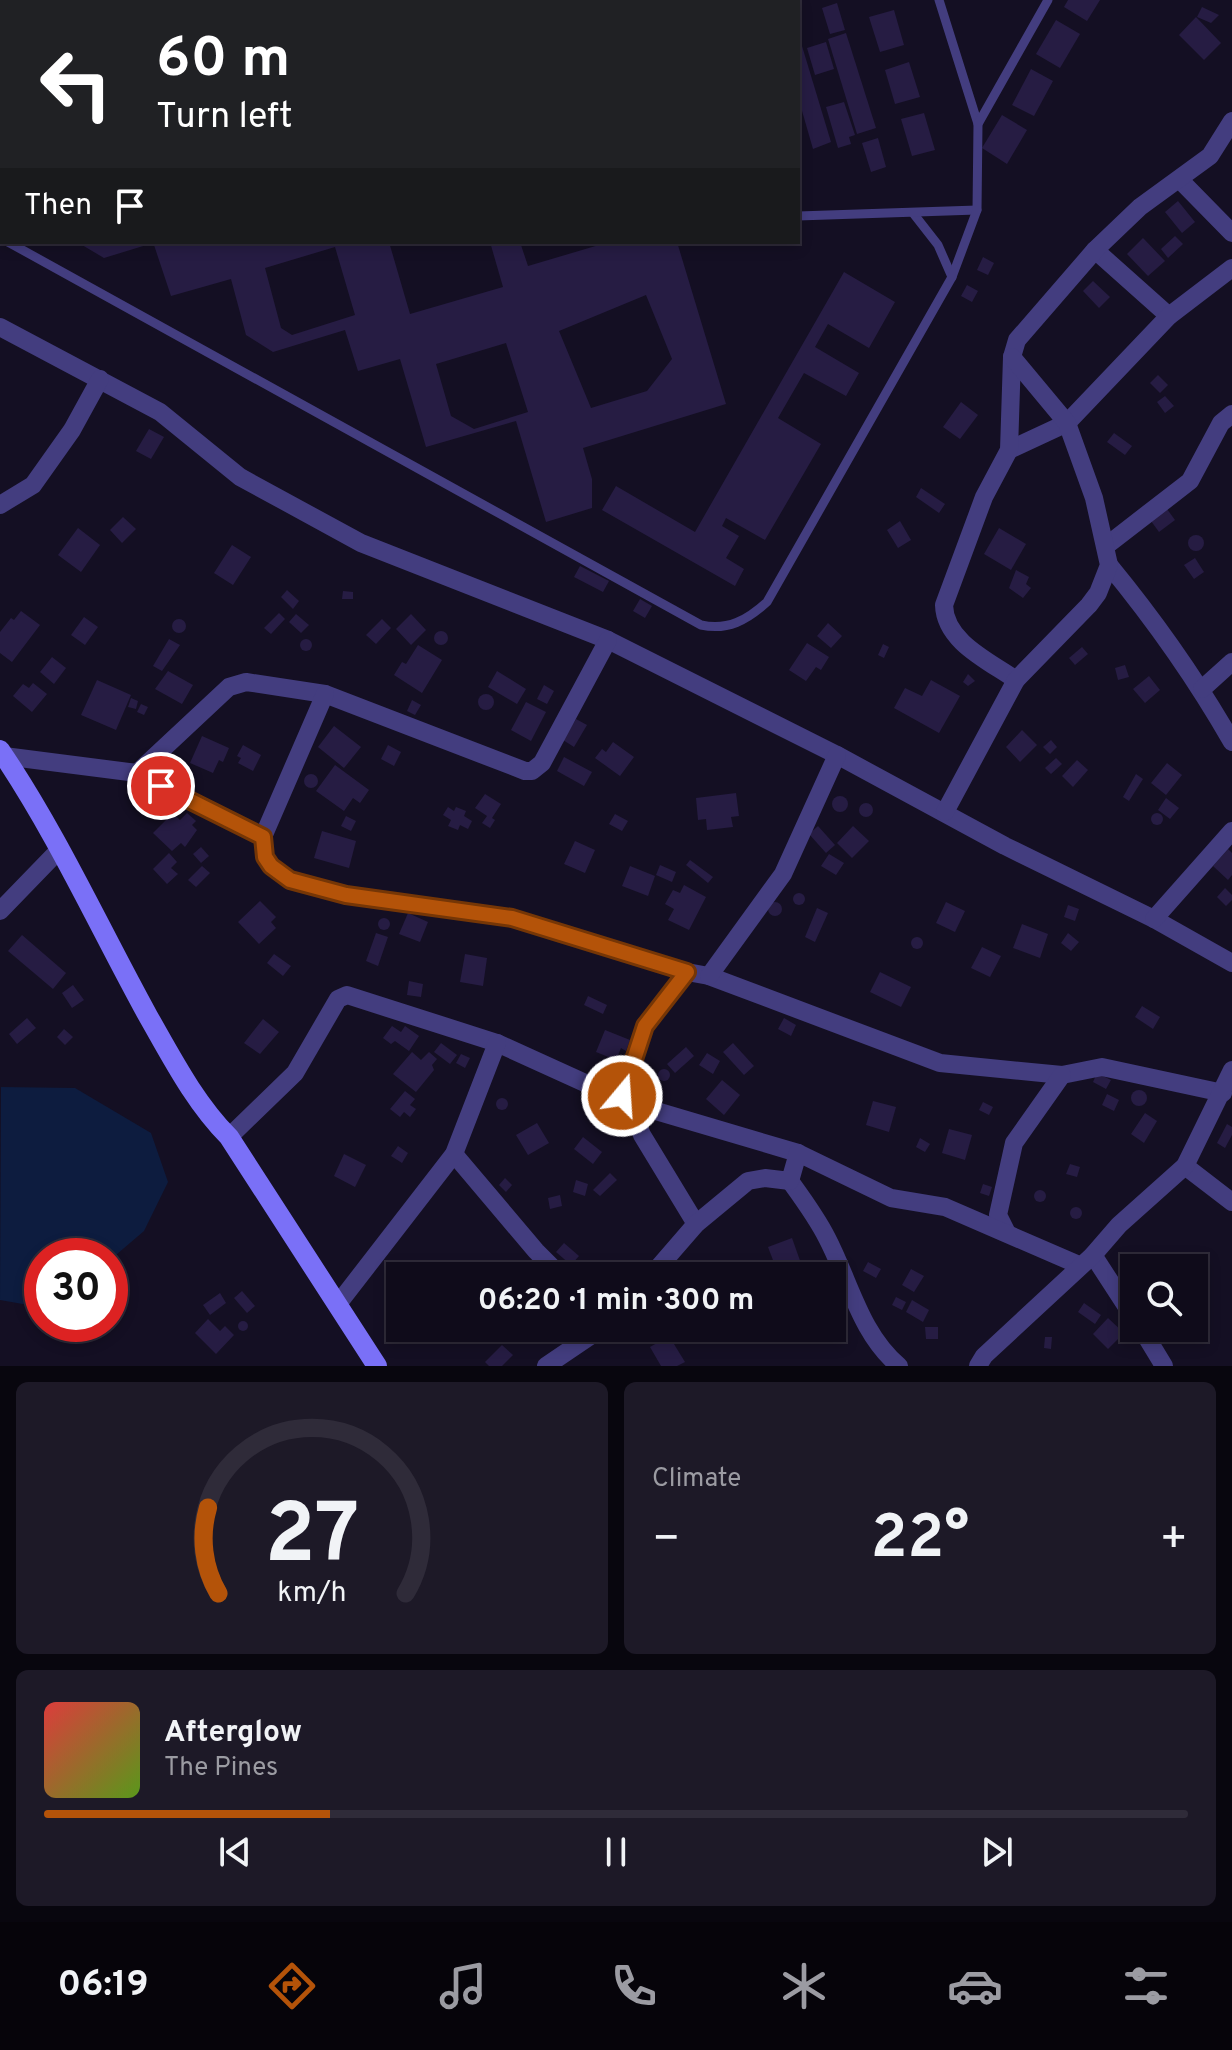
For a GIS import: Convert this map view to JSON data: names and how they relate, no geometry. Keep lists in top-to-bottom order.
{
  "page": {
    "turn": ["60 m", "Turn left"],
    "then": "Then",
    "limit": "30",
    "trip": "06:20 · 1 min · 300 m",
    "tile": "Climate",
    "heat": ["−", "22°", "+"],
    "song": ["Afterglow", "The Pines"],
    "tabs": "06:19",
    "gauge": ["27", "km/h"]
  }
}
